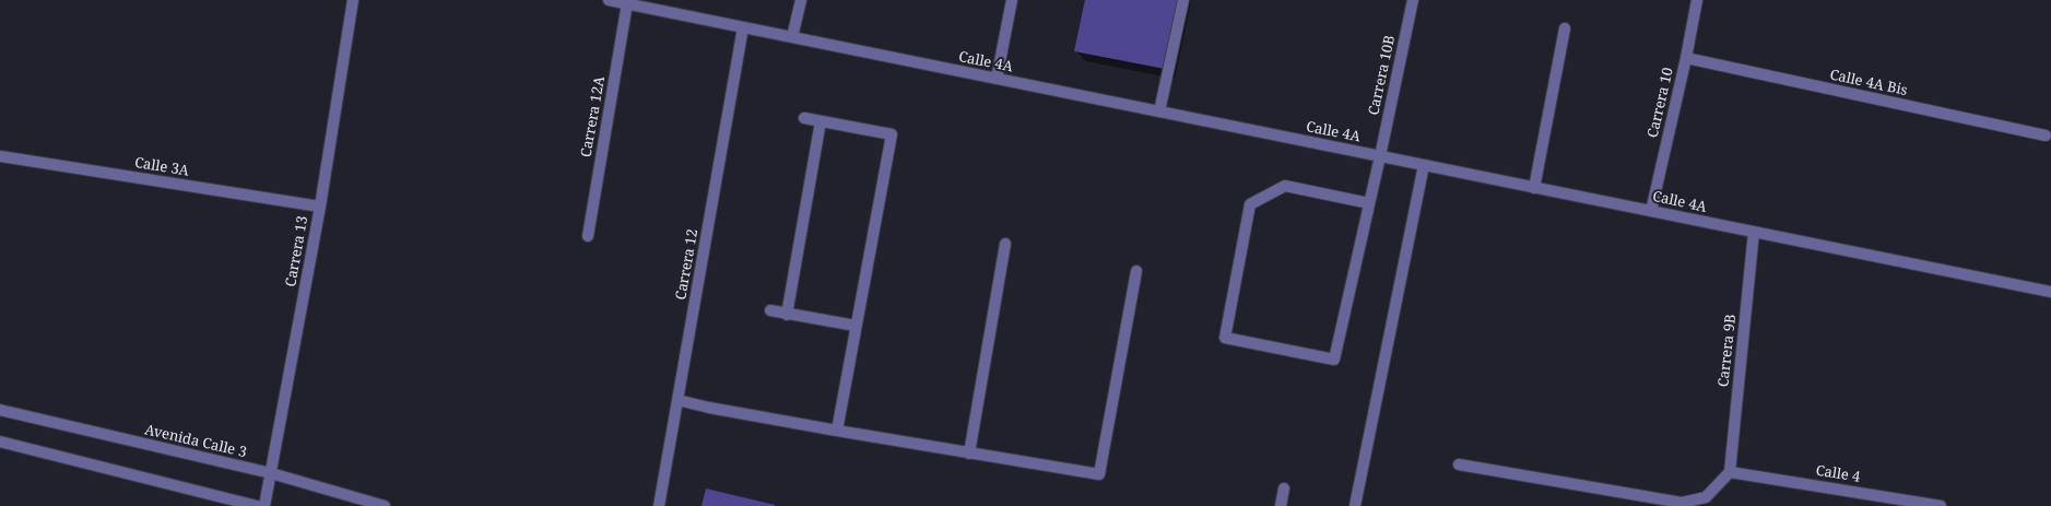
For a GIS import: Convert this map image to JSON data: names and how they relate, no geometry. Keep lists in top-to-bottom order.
{
  "streets": {
    "street": [
      "Calle 4A",
      "Carrera 10B",
      "Calle 4A Bis",
      "Carrera 10",
      "Carrera 12A",
      "Calle 3A",
      "Carrera 13",
      "Carrera 12",
      "Carrera 9B",
      "Avenida Calle 3",
      "Calle 4"
    ]
  },
  "crossings": [
    ["Calle 4A", "Carrera 10B"],
    ["Calle 4A", "Carrera 10"],
    ["Calle 4A", "Carrera 12A"],
    ["Calle 4A", "Carrera 12"],
    ["Calle 4A", "Carrera 9B"],
    ["Calle 4A Bis", "Carrera 10"],
    ["Calle 3A", "Carrera 13"],
    ["Carrera 13", "Avenida Calle 3"],
    ["Carrera 9B", "Calle 4"]
  ]
}
